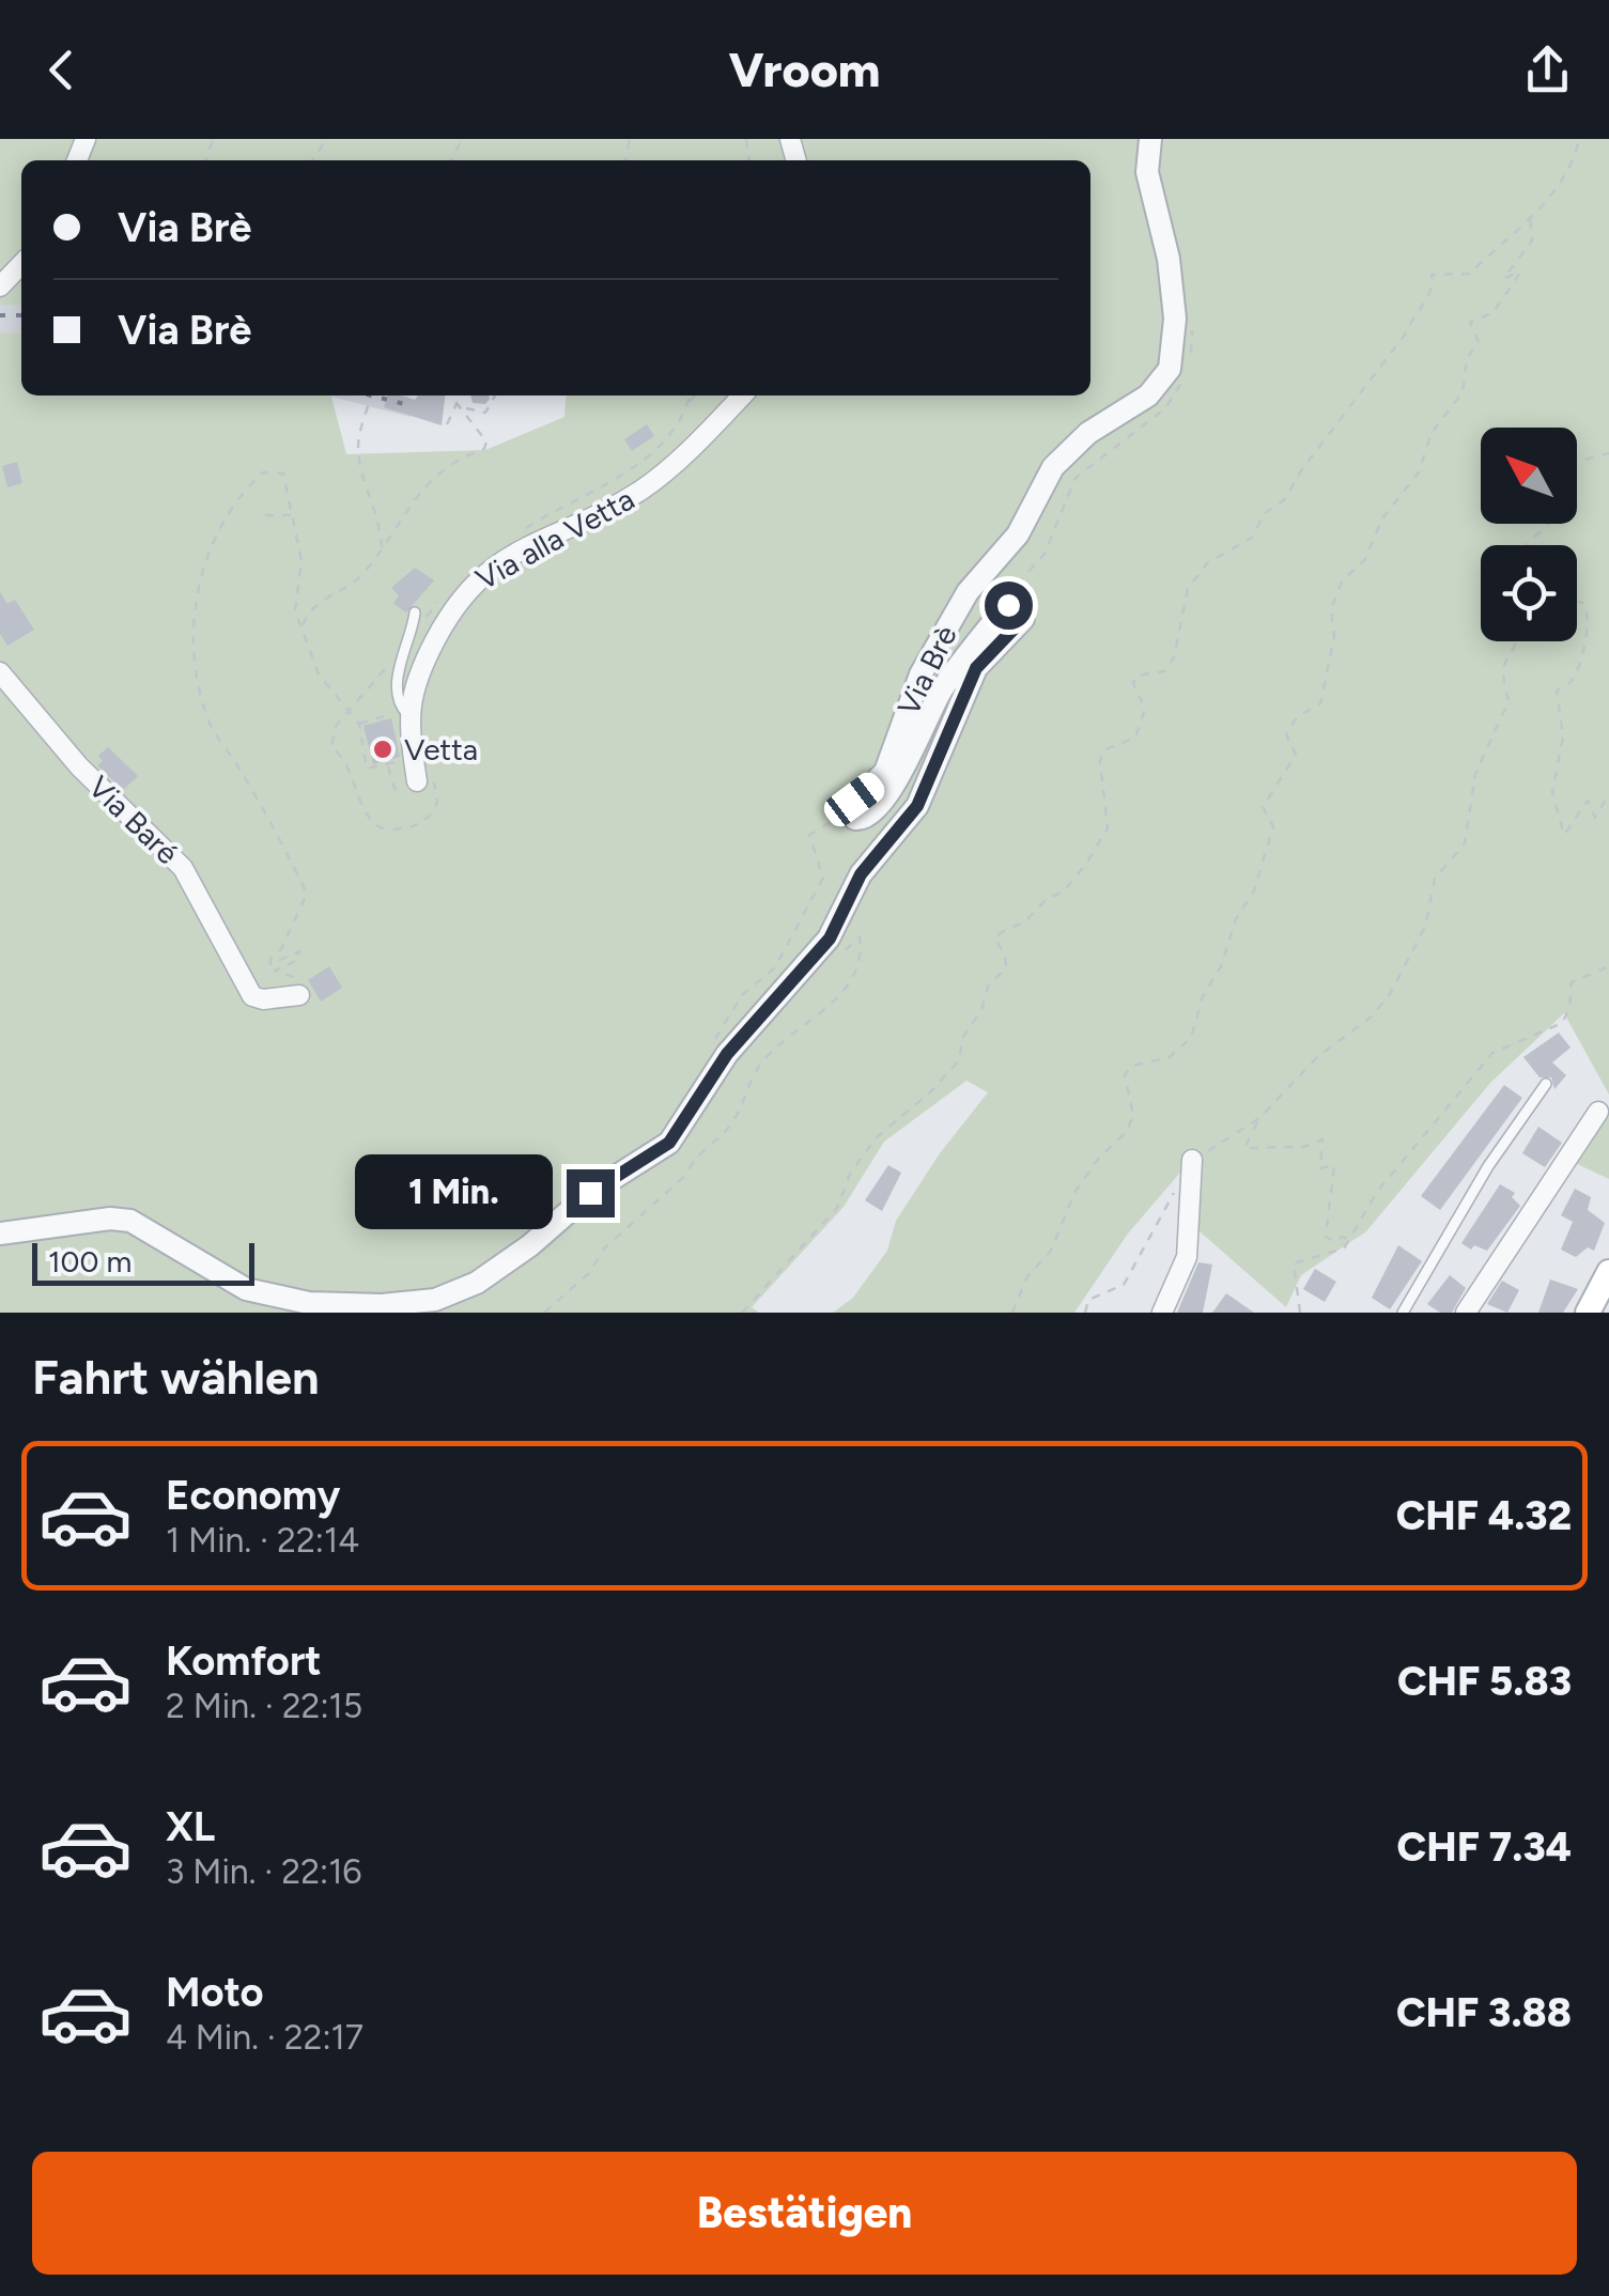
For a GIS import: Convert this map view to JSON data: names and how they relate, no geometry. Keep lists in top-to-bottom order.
{
  "streets": {
    "street": ["Via alla Vetta", "Via Brè", "Via Baré"]
  },
  "places": ["Vetta"],
  "scale_bar": "100 m",
  "north": "top left",
  "page": {
    "header": "Vroom",
    "banner": ["Via Brè", "Via Brè"],
    "bubble": "1 Min.",
    "scale": "100 m",
    "heading": "Fahrt wählen",
    "list": [
      {
        "name": "Economy",
        "note": "1 Min. · 22:14",
        "value": "CHF 4.32"
      },
      {
        "name": "Komfort",
        "note": "2 Min. · 22:15",
        "value": "CHF 5.83"
      },
      {
        "name": "XL",
        "note": "3 Min. · 22:16",
        "value": "CHF 7.34"
      },
      {
        "name": "Moto",
        "note": "4 Min. · 22:17",
        "value": "CHF 3.88"
      }
    ],
    "buttons": "Bestätigen"
  }
}
